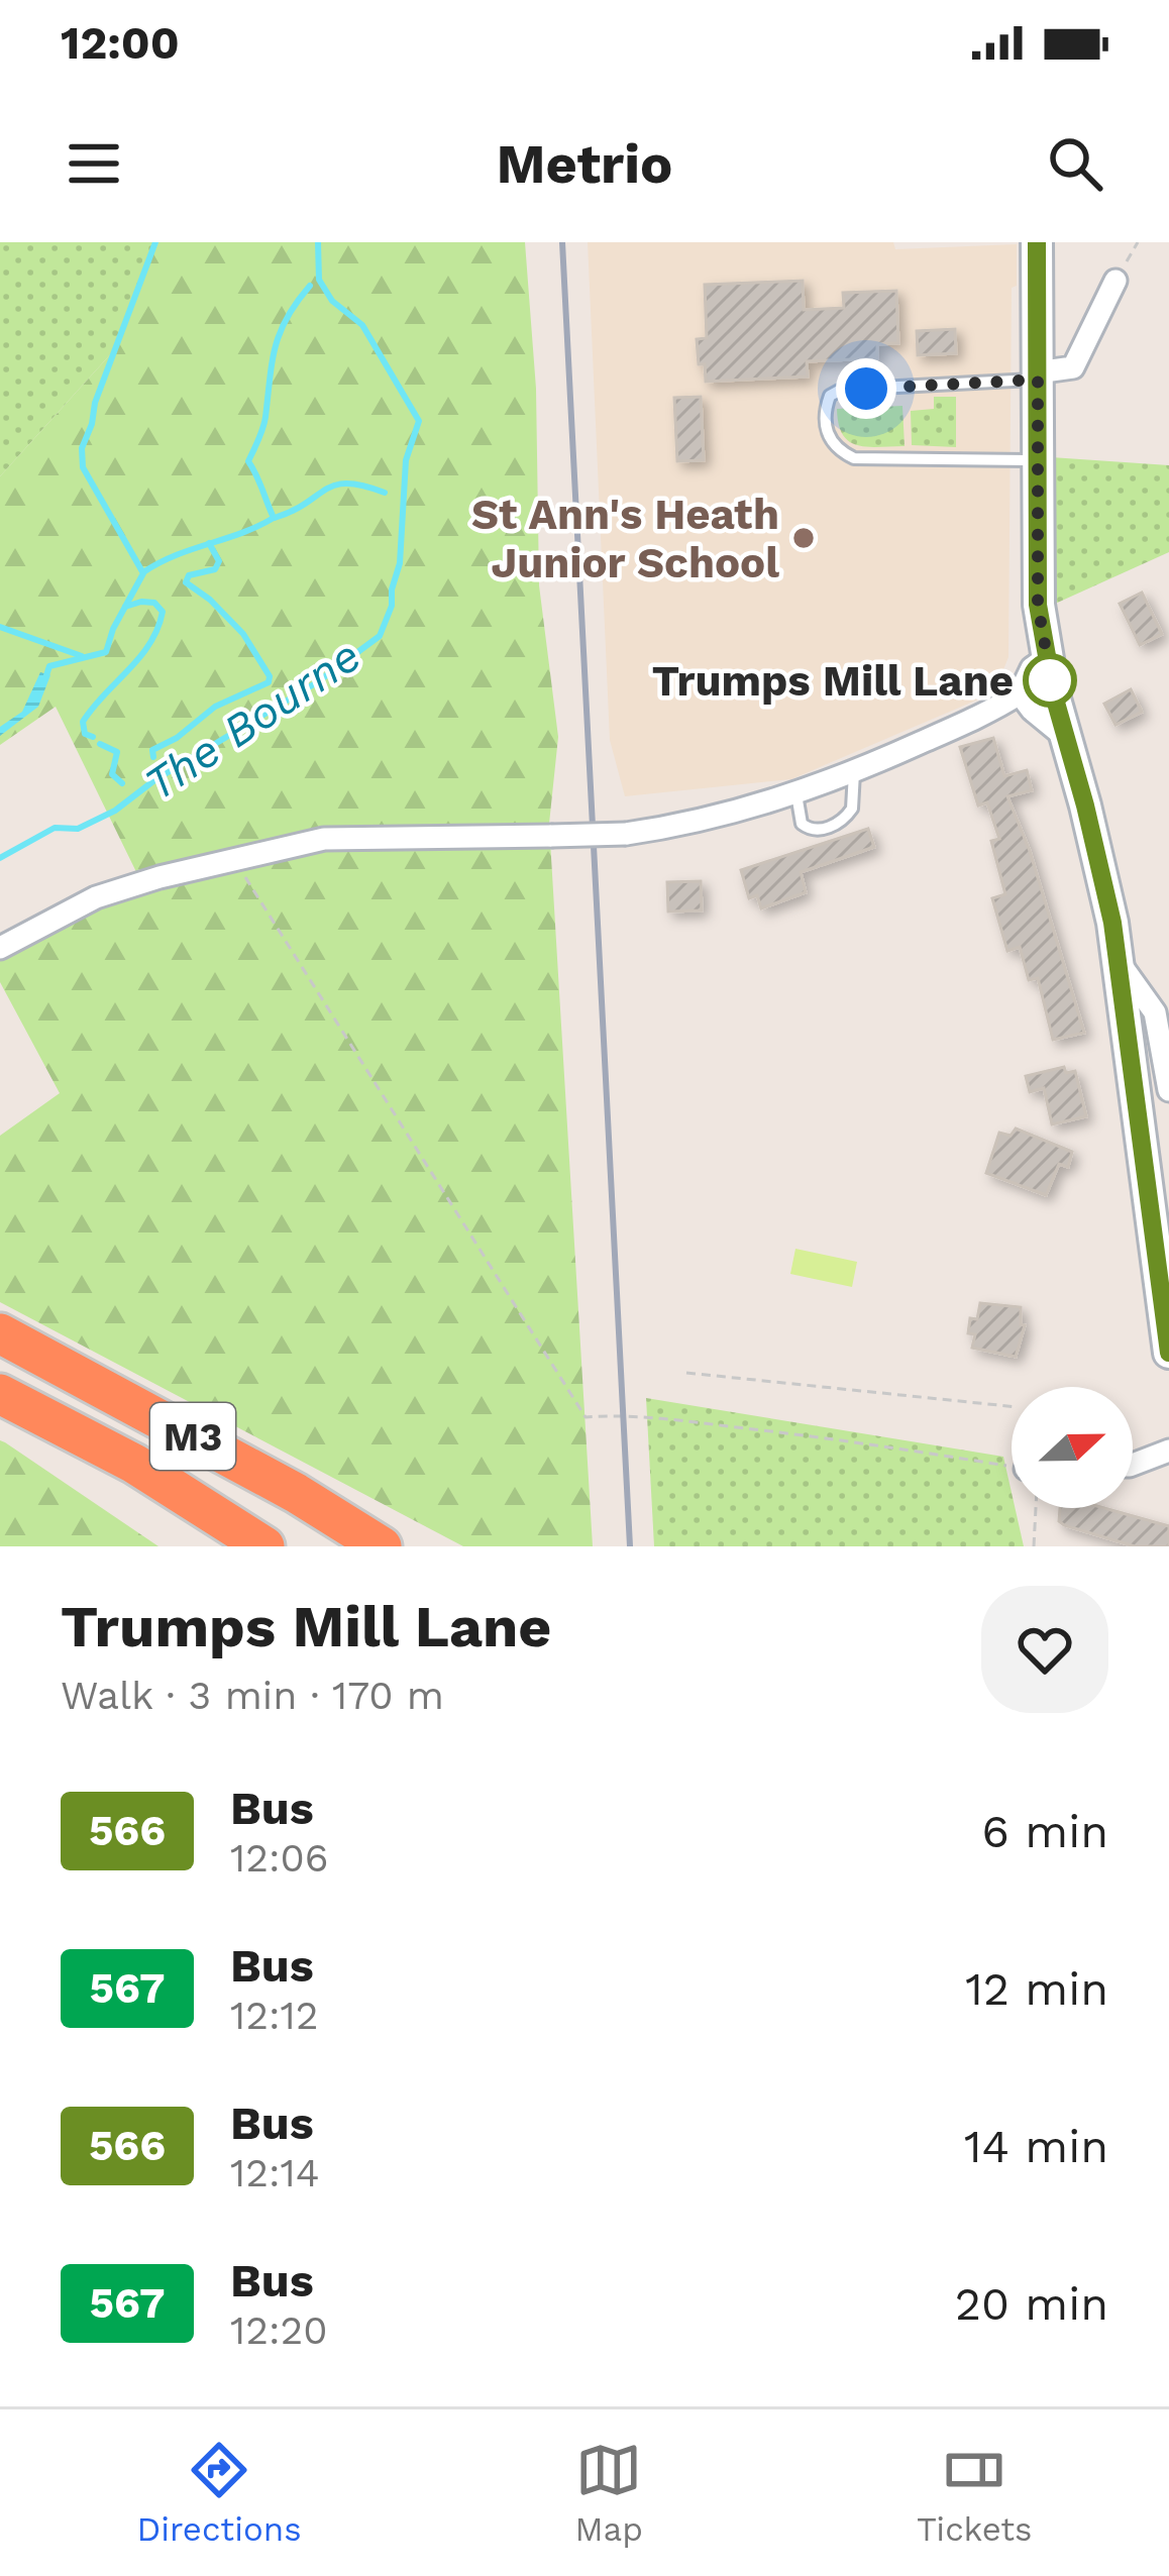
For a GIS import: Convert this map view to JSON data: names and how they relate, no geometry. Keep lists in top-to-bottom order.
{
  "streets": {
    "highway": ["M3"]
  },
  "water": ["The Bourne"],
  "places": ["St Ann's Heath Junior School", "Trumps Mill Lane"],
  "lines": ["bus line 566"],
  "north": "right",
  "page": {
    "status": "12:00",
    "header": "Metrio",
    "heading": ["Trumps Mill Lane", "Walk · 3 min · 170 m"],
    "list": [
      {
        "mark": "566",
        "name": "Bus",
        "note": "12:06",
        "value": "6 min"
      },
      {
        "mark": "567",
        "name": "Bus",
        "note": "12:12",
        "value": "12 min"
      },
      {
        "mark": "566",
        "name": "Bus",
        "note": "12:14",
        "value": "14 min"
      },
      {
        "mark": "567",
        "name": "Bus",
        "note": "12:20",
        "value": "20 min"
      }
    ],
    "tabs": ["Directions", "Map", "Tickets"]
  }
}
